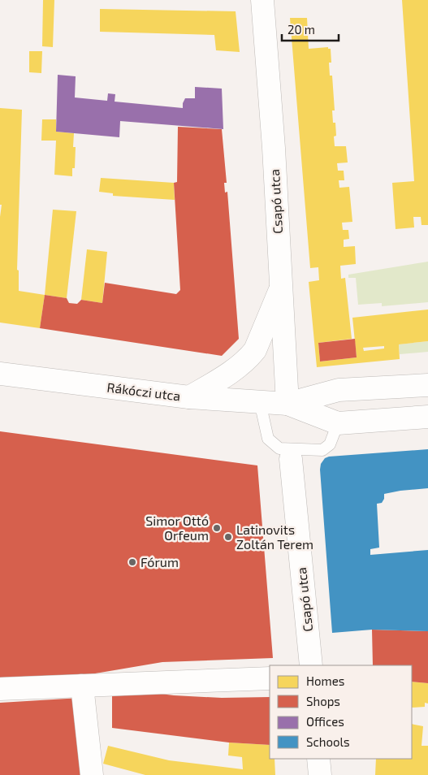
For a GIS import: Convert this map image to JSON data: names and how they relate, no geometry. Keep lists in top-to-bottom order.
{
  "streets": {
    "street": ["Csapó utca", "Rákóczi utca"]
  },
  "crossings": [
    ["Csapó utca", "Rákóczi utca"]
  ],
  "places": ["Simor Ottó Orfeum", "Latinovits Zoltán Terem", "Fórum"],
  "legend": [
    "Homes",
    "Shops",
    "Offices",
    "Schools"
  ],
  "scale_bar": "20 m"
}
